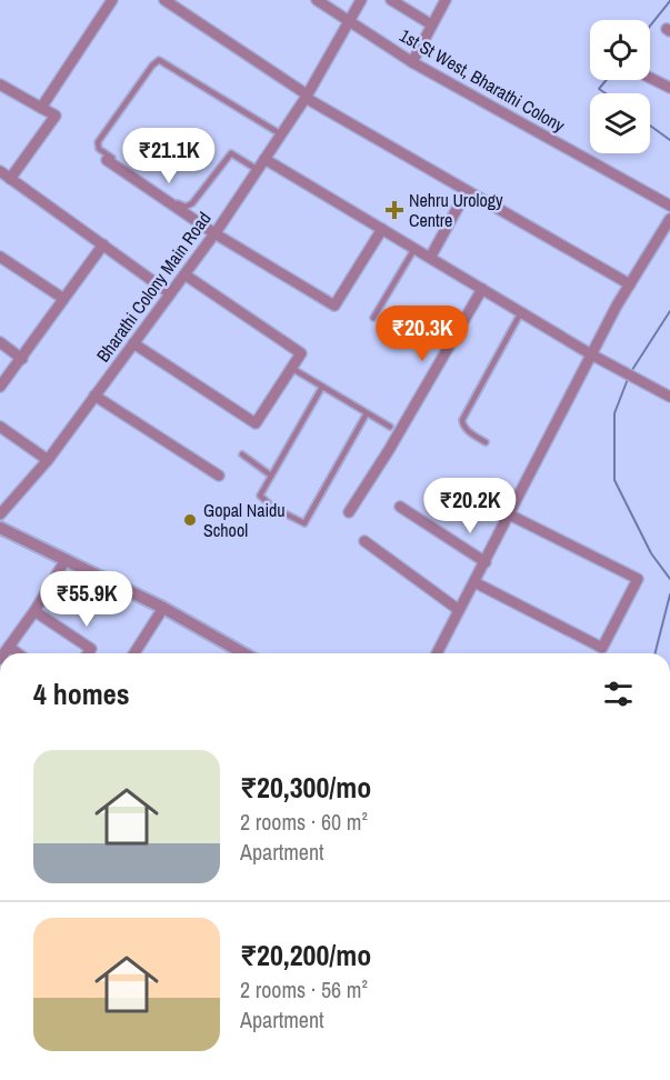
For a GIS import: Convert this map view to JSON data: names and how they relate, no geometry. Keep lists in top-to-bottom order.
{
  "streets": {
    "street": ["1st St West, Bharathi Colony", "Bharathi Colony Main Road"]
  },
  "crossings": [
    ["1st St West, Bharathi Colony", "Bharathi Colony Main Road"]
  ],
  "places": {
    "health": ["Nehru Urology Centre"],
    "other": ["Gopal Naidu School"]
  },
  "page": {
    "price": [
      "₹21.1K",
      "₹20.3K",
      "₹20.2K",
      "₹55.9K"
    ],
    "heading": "4 homes",
    "list": [
      {
        "name": "₹20,300/mo",
        "note": "2 rooms · 60 m² · Apartment"
      },
      {
        "name": "₹20,200/mo",
        "note": "2 rooms · 56 m² · Apartment"
      }
    ]
  }
}
